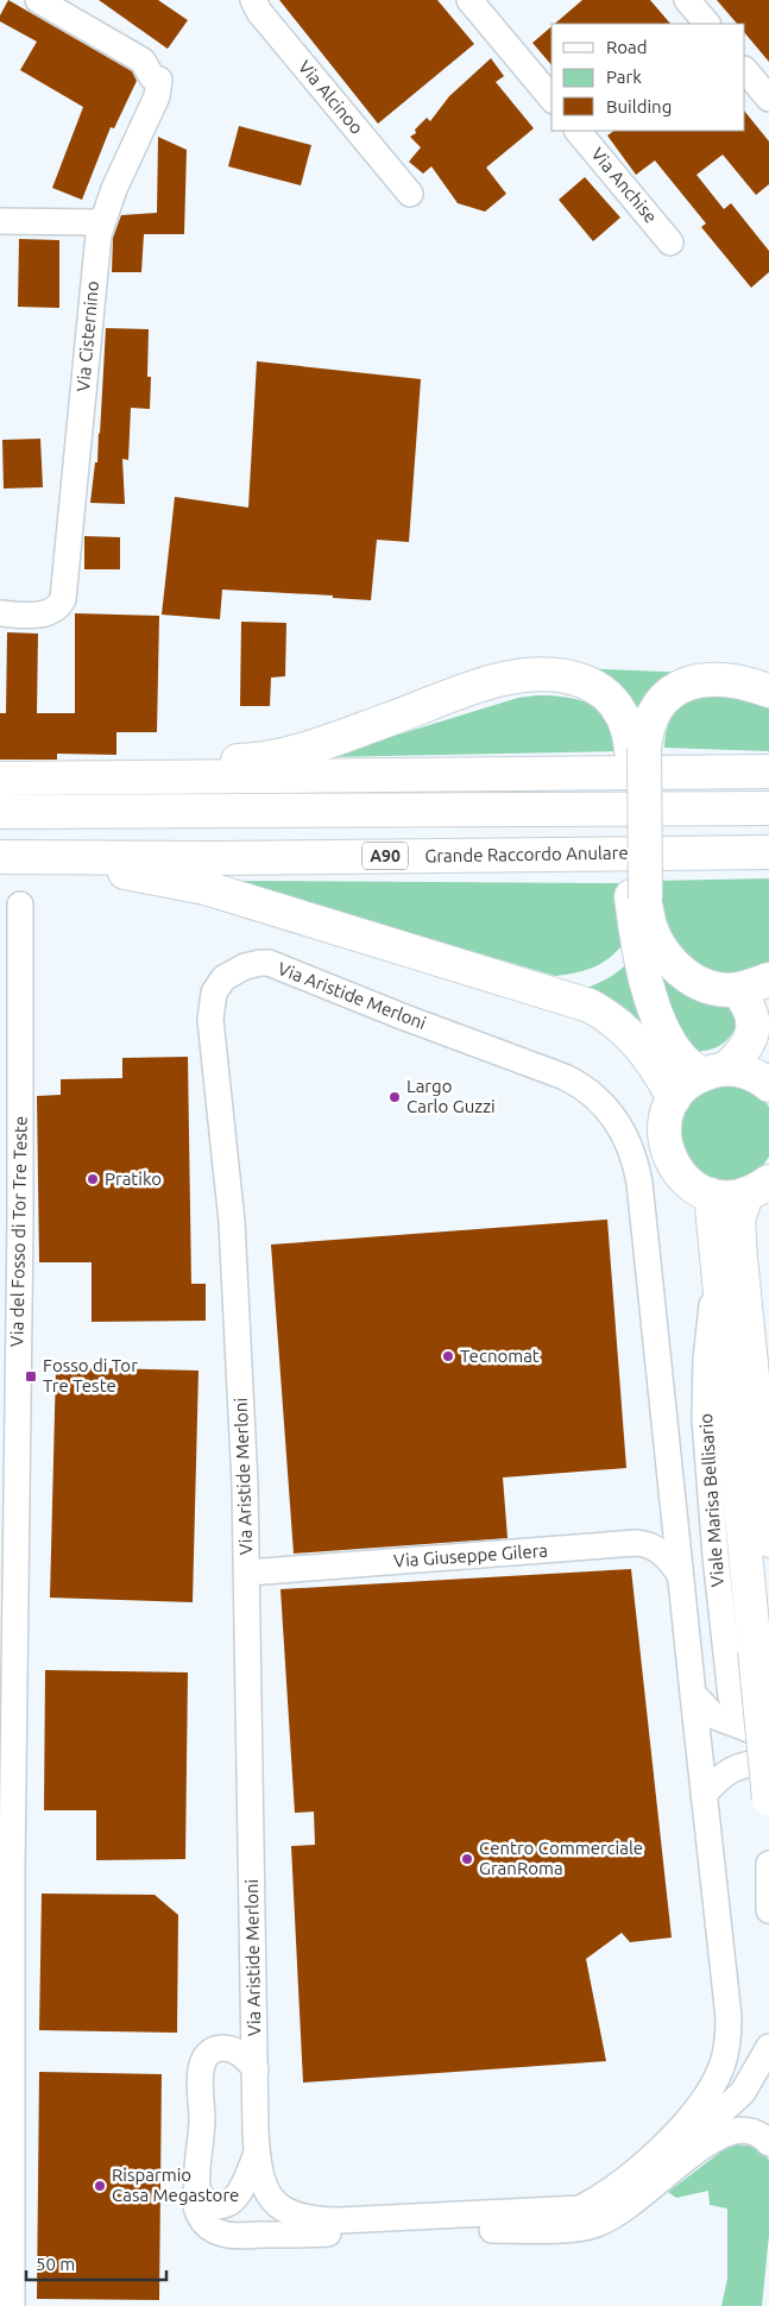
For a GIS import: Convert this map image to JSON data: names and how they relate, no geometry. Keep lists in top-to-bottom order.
{
  "streets": {
    "main road": ["Grande Raccordo Anulare", "A90", "Viale Marisa Bellisario"],
    "street": [
      "Via Alcinoo",
      "Via Anchise",
      "Via Cisternino",
      "Via Aristide Merloni",
      "Via del Fosso di Tor Tre Teste",
      "Via Giuseppe Gilera"
    ]
  },
  "crossings": [
    ["Via Aristide Merloni", "Via Giuseppe Gilera"]
  ],
  "places": {
    "other": [
      "Largo Carlo Guzzi",
      "Pratiko",
      "Tecnomat",
      "Centro Commerciale GranRoma",
      "Risparmio Casa Megastore"
    ],
    "transit": ["Fosso di Tor Tre Teste"]
  },
  "legend": ["Road", "Park", "Building"],
  "scale_bar": "50 m"
}
